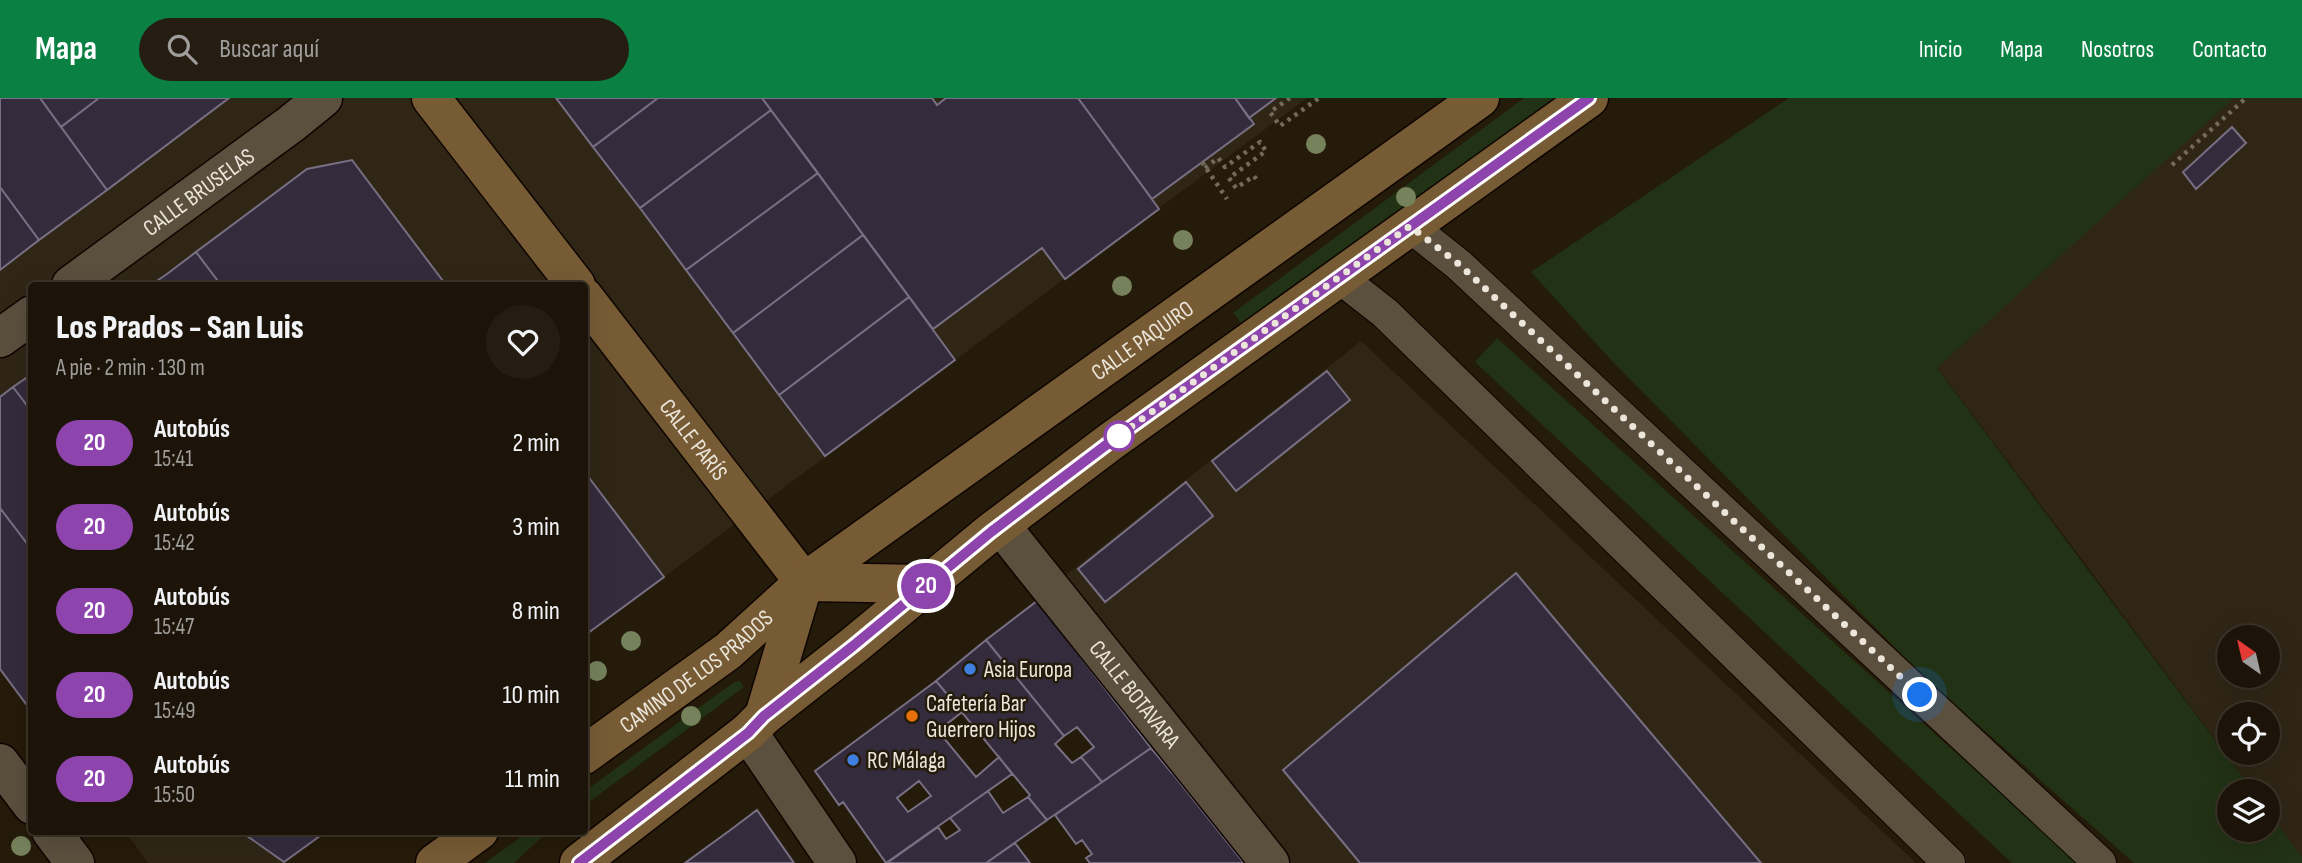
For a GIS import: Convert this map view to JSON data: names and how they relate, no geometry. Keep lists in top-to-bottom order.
{
  "streets": {
    "main road": ["CALLE PAQUIRO", "CALLE PARÍS", "CAMINO DE LOS PRADOS"],
    "street": ["CALLE BRUSELAS", "CALLE BOTAVARA"]
  },
  "crossings": [
    ["CALLE PAQUIRO", "CALLE PARÍS"],
    ["CALLE PAQUIRO", "CAMINO DE LOS PRADOS"],
    ["CALLE PARÍS", "CAMINO DE LOS PRADOS"]
  ],
  "places": ["Asia Europa", "Cafetería Bar Guerrero Hijos", "RC Málaga"],
  "lines": ["bus line 20"],
  "north": "top left",
  "page": {
    "header": "Mapa",
    "search": "Buscar aquí",
    "nav": [
      "Inicio",
      "Mapa",
      "Nosotros",
      "Contacto"
    ],
    "on_map": "20",
    "heading": ["Los Prados - San Luis", "A pie · 2 min · 130 m"],
    "list": [
      {
        "mark": "20",
        "name": "Autobús",
        "note": "15:41",
        "value": "2 min"
      },
      {
        "mark": "20",
        "name": "Autobús",
        "note": "15:42",
        "value": "3 min"
      },
      {
        "mark": "20",
        "name": "Autobús",
        "note": "15:47",
        "value": "8 min"
      },
      {
        "mark": "20",
        "name": "Autobús",
        "note": "15:49",
        "value": "10 min"
      },
      {
        "mark": "20",
        "name": "Autobús",
        "note": "15:50",
        "value": "11 min"
      }
    ]
  }
}
